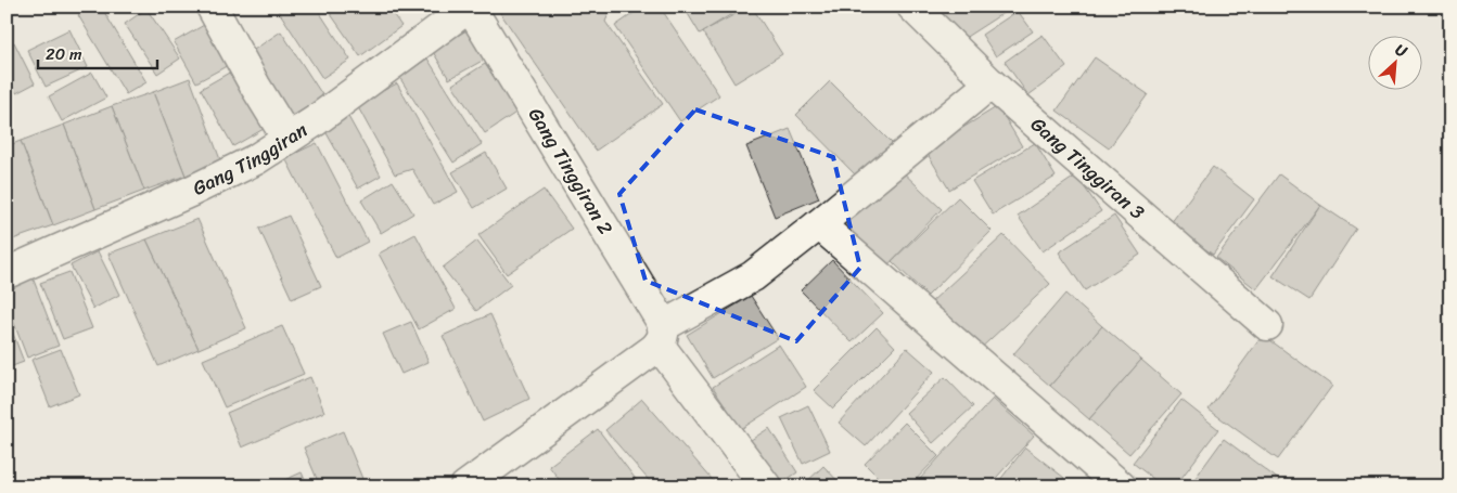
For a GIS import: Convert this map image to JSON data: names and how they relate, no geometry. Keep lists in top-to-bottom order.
{
  "streets": {
    "street": ["Gang Tinggiran", "Gang Tinggiran 3", "Gang Tinggiran 2"]
  },
  "crossings": [
    ["Gang Tinggiran", "Gang Tinggiran 2"]
  ],
  "scale_bar": "20 m",
  "north": "top right"
}
